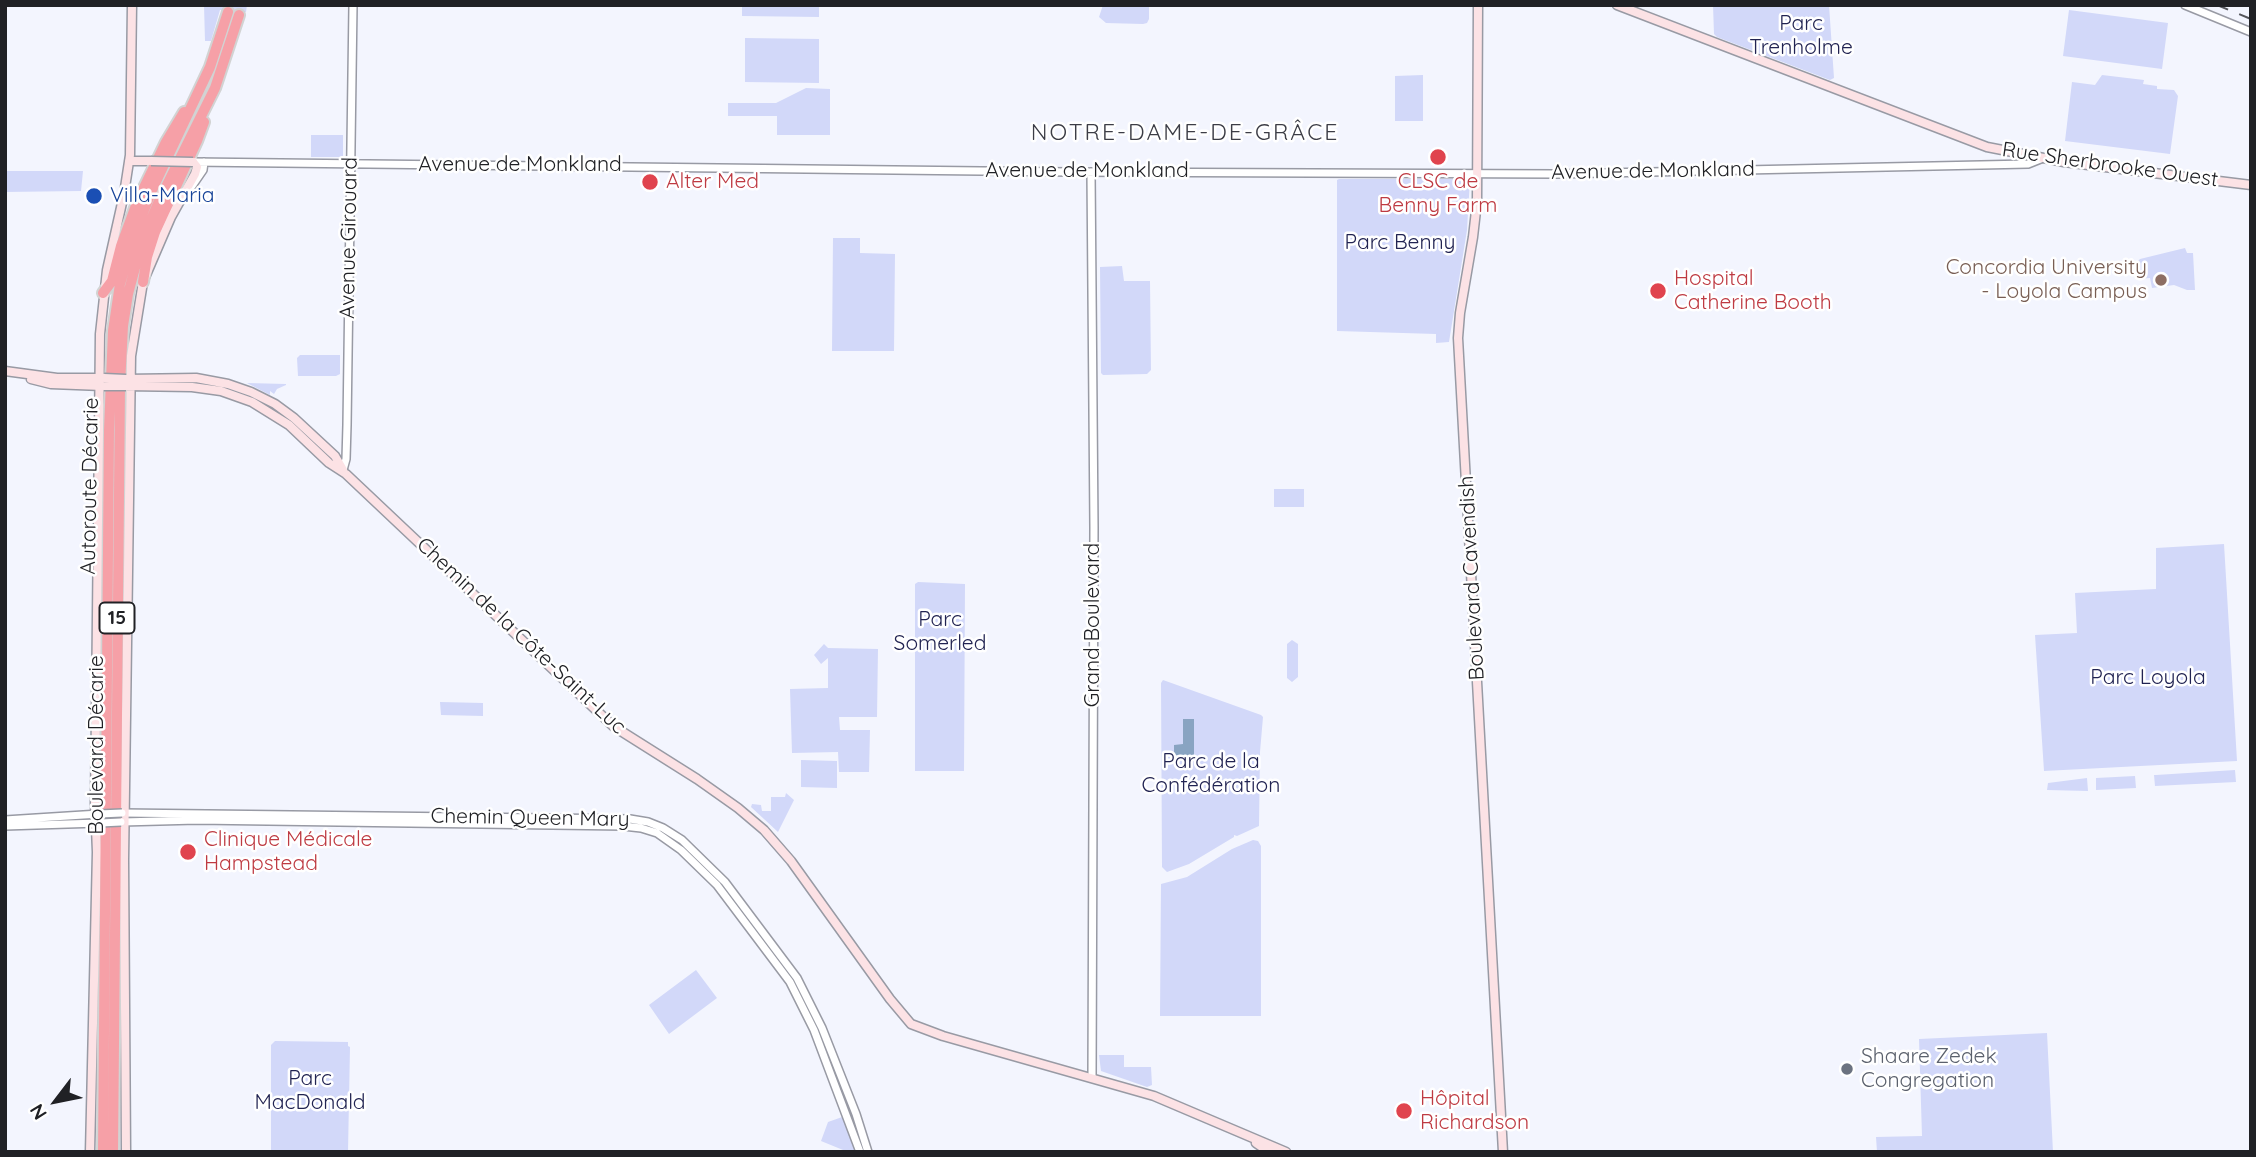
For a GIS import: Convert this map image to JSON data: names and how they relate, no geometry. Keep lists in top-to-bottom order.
{
  "streets": {
    "highway": ["Autoroute Décarie", "15"],
    "main road": [
      "Avenue de Monkland",
      "Rue Sherbrooke Ouest",
      "Boulevard Cavendish",
      "Chemin de la Côte-Saint-Luc",
      "Boulevard Décarie"
    ],
    "street": ["Avenue Girouard", "Grand Boulevard", "Chemin Queen Mary"]
  },
  "crossings": [
    ["Avenue de Monkland", "Rue Sherbrooke Ouest"],
    ["Avenue de Monkland", "Avenue Girouard"],
    ["Avenue de Monkland", "Boulevard Cavendish"],
    ["Avenue de Monkland", "Grand Boulevard"],
    ["Avenue de Monkland", "Boulevard Décarie"],
    ["Avenue Girouard", "Chemin de la Côte-Saint-Luc"],
    ["Grand Boulevard", "Chemin de la Côte-Saint-Luc"],
    ["Chemin de la Côte-Saint-Luc", "Boulevard Décarie"],
    ["Boulevard Décarie", "Chemin Queen Mary"]
  ],
  "districts": ["NOTRE-DAME-DE-GRÂCE"],
  "parks": [
    "Parc Trenholme",
    "Parc Benny",
    "Parc Somerled",
    "Parc Loyola",
    "Parc de la Confédération",
    "Parc MacDonald"
  ],
  "places": [
    "CLSC de Benny Farm",
    "Alter Med",
    "Villa-Maria",
    "Concordia University - Loyola Campus",
    "Hospital Catherine Booth",
    "Clinique Médicale Hampstead",
    "Shaare Zedek Congregation",
    "Hôpital Richardson"
  ],
  "north": "bottom left"
}
